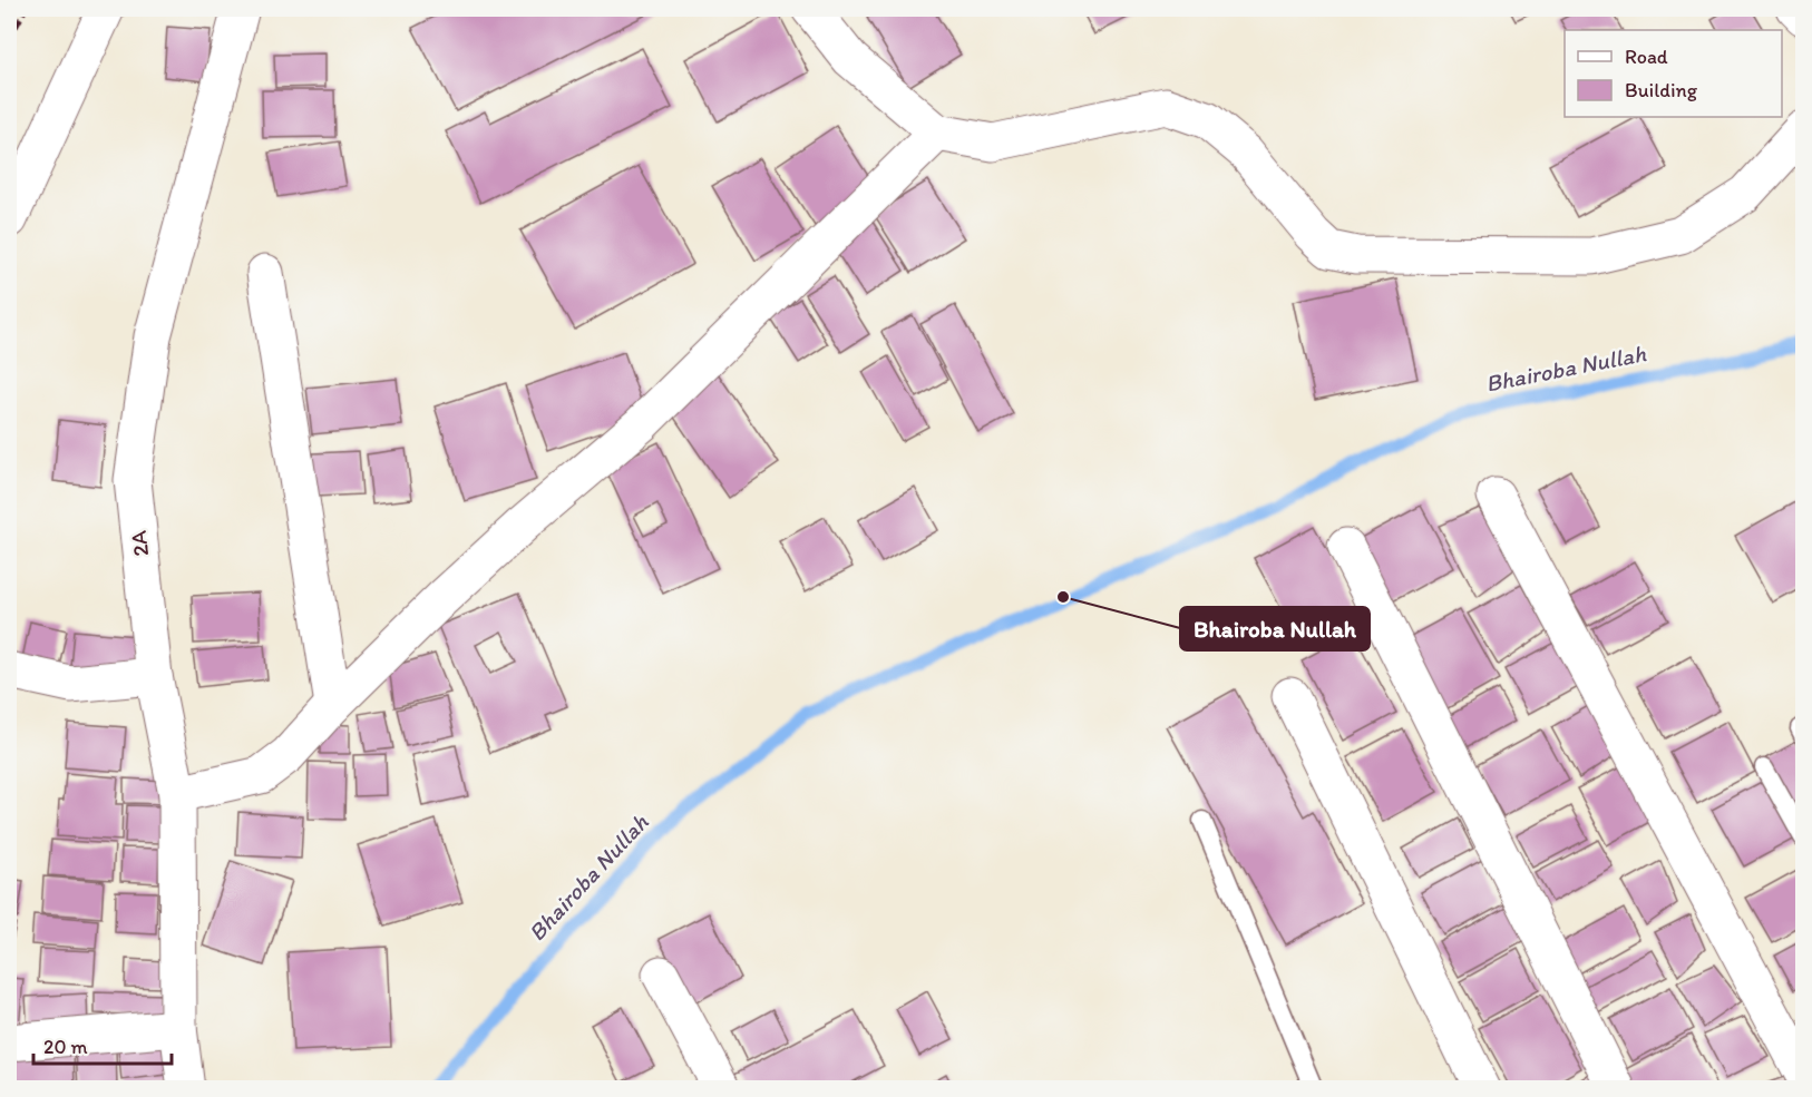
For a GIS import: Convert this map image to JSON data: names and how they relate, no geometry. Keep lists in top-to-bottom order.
{
  "streets": {
    "street": ["2A"]
  },
  "water": ["Bhairoba Nullah"],
  "places": ["Bhairoba Nullah"],
  "legend": ["Road", "Building"],
  "scale_bar": "20 m"
}
